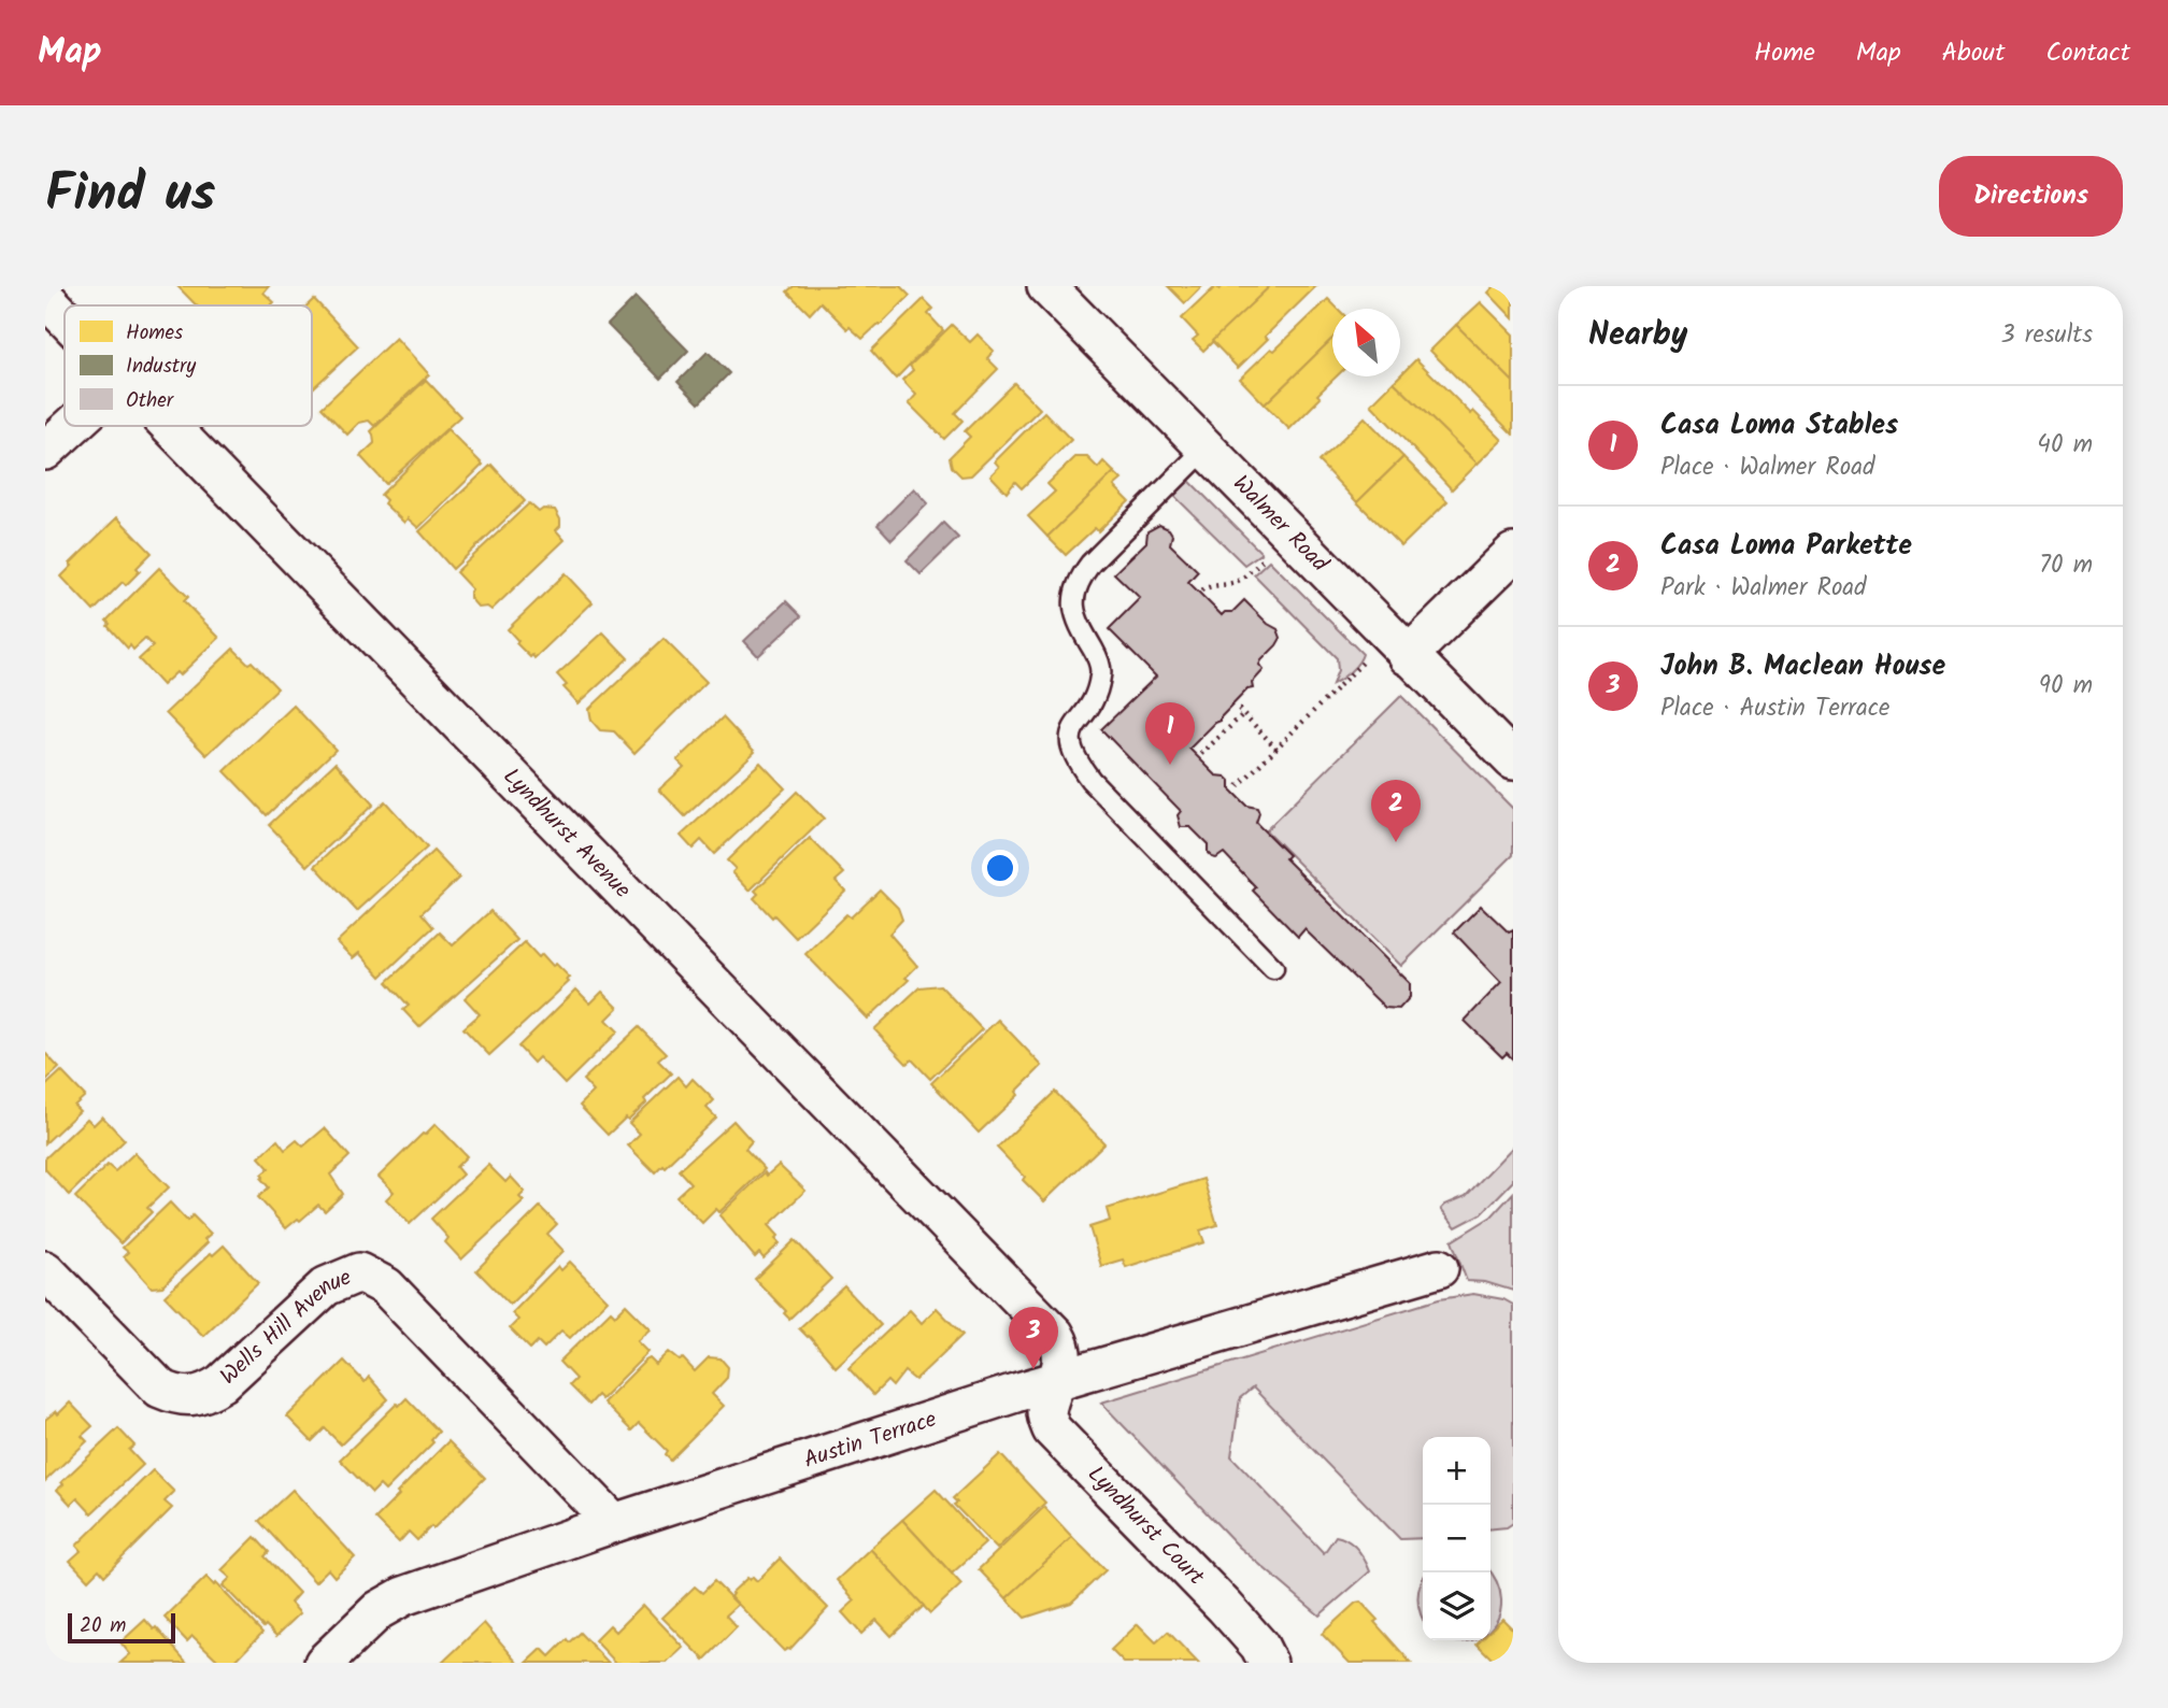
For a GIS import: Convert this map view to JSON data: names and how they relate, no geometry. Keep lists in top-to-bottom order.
{
  "streets": {
    "street": [
      "Walmer Road",
      "Lyndhurst Avenue",
      "Wells Hill Avenue",
      "Austin Terrace",
      "Lyndhurst Court"
    ]
  },
  "crossings": [
    ["Lyndhurst Avenue", "Austin Terrace"],
    ["Lyndhurst Avenue", "Lyndhurst Court"],
    ["Wells Hill Avenue", "Austin Terrace"],
    ["Austin Terrace", "Lyndhurst Court"]
  ],
  "legend": ["Homes", "Industry", "Other"],
  "scale_bar": "20 m",
  "north": "top left",
  "page": {
    "header": "Map",
    "nav": [
      "Home",
      "Map",
      "About",
      "Contact"
    ],
    "title": "Find us",
    "buttons": "Directions",
    "heading": ["Nearby", "3 results"],
    "list": [
      {
        "mark": "1",
        "name": "Casa Loma Stables",
        "note": "Place · Walmer Road",
        "value": "40 m"
      },
      {
        "mark": "2",
        "name": "Casa Loma Parkette",
        "note": "Park · Walmer Road",
        "value": "70 m"
      },
      {
        "mark": "3",
        "name": "John B. Maclean House",
        "note": "Place · Austin Terrace",
        "value": "90 m"
      }
    ],
    "pins": ["1", "2", "3"],
    "map_buttons": ["+", "−"],
    "scale": "20 m"
  }
}
